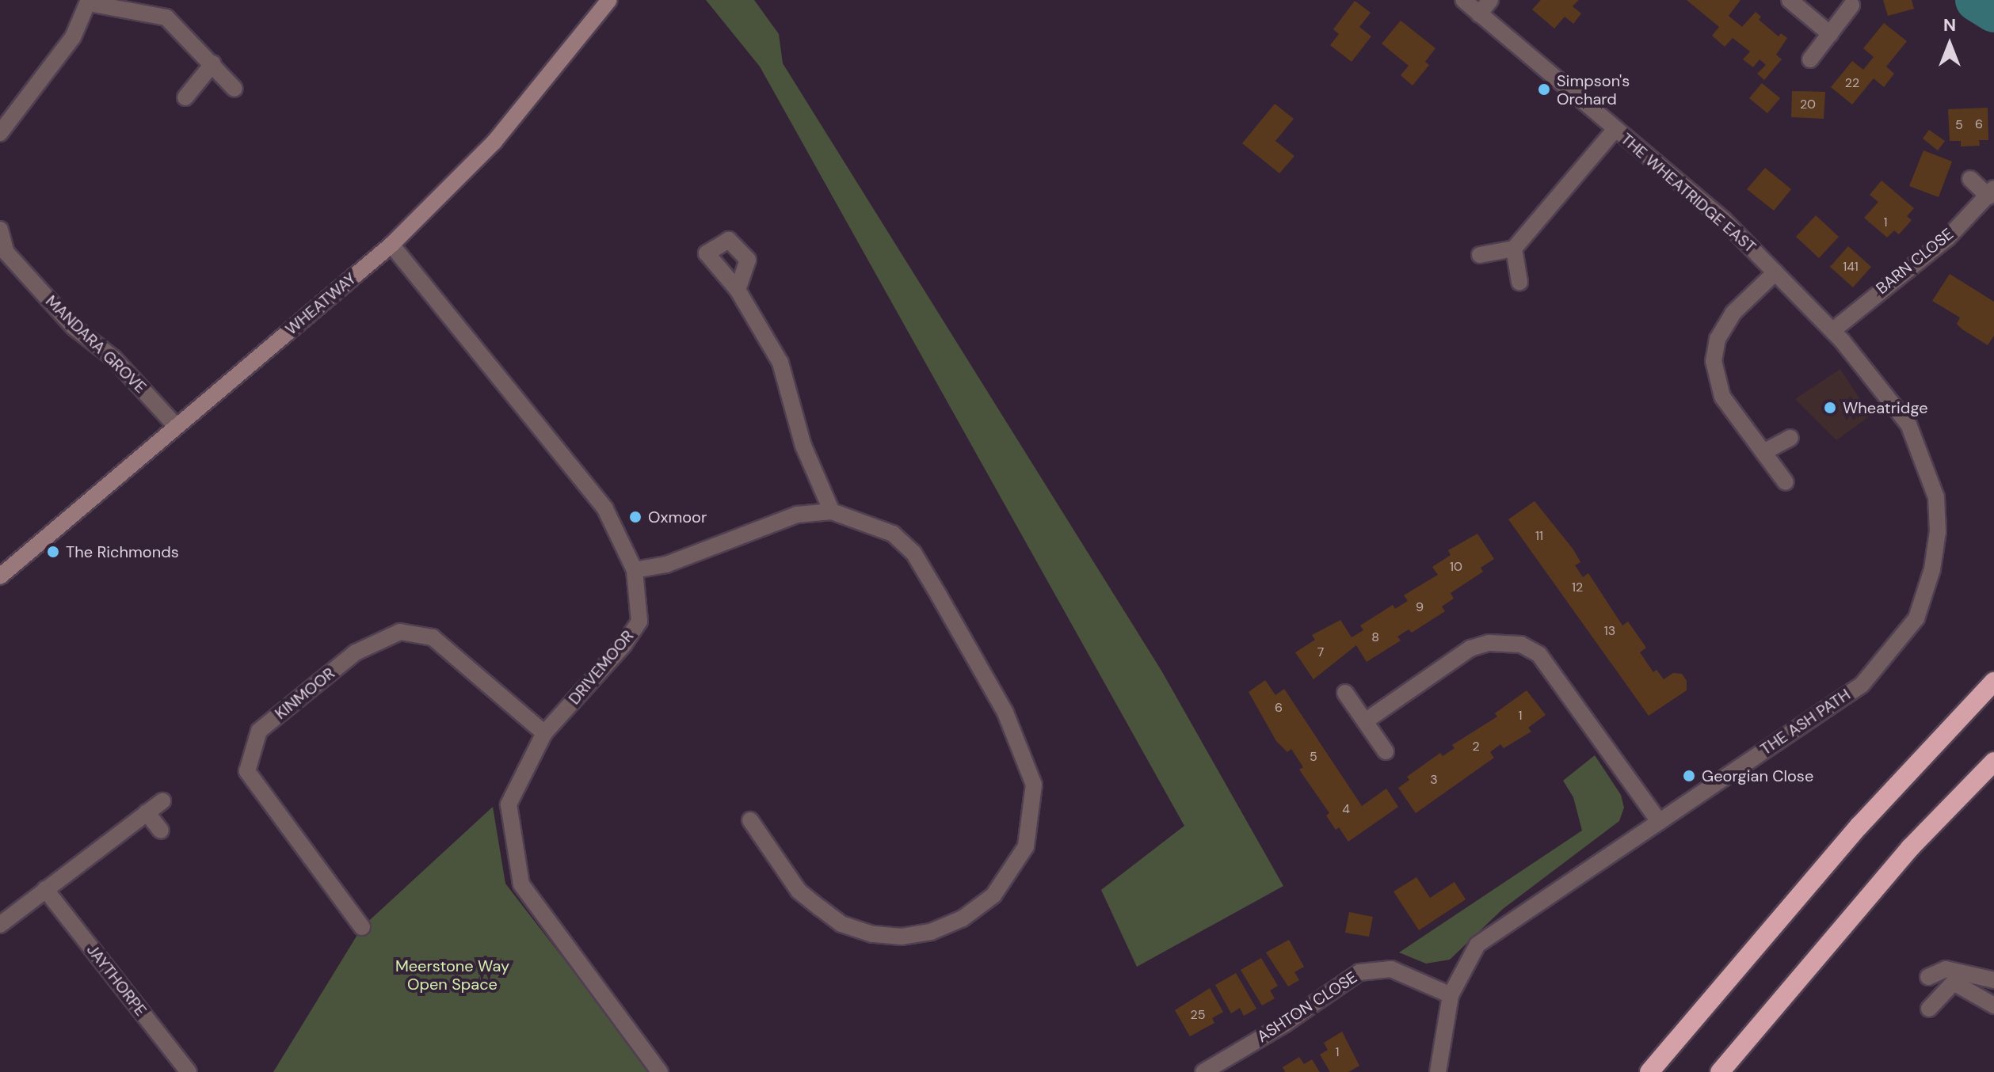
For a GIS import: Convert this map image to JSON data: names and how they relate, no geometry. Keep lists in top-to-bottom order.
{
  "streets": {
    "street": [
      "THE WHEATRIDGE EAST",
      "BARN CLOSE",
      "WHEATWAY",
      "MANDARA GROVE",
      "DRIVEMOOR",
      "KINMOOR",
      "THE ASH PATH",
      "JAYTHORPE",
      "ASHTON CLOSE"
    ]
  },
  "crossings": [
    ["THE WHEATRIDGE EAST", "BARN CLOSE"],
    ["THE WHEATRIDGE EAST", "THE ASH PATH"],
    ["WHEATWAY", "MANDARA GROVE"],
    ["WHEATWAY", "DRIVEMOOR"],
    ["DRIVEMOOR", "KINMOOR"],
    ["THE ASH PATH", "ASHTON CLOSE"]
  ],
  "parks": ["Meerstone Way Open Space"],
  "places": [
    "Simpson's Orchard",
    "Wheatridge",
    "Oxmoor",
    "The Richmonds",
    "Georgian Close"
  ],
  "house_numbers": [
    "22",
    "20",
    "6",
    "5",
    "1",
    "141",
    "11",
    "10",
    "12",
    "9",
    "13",
    "8",
    "7",
    "6",
    "1",
    "2",
    "5",
    "3",
    "4",
    "25",
    "1"
  ],
  "north": "top"
}
